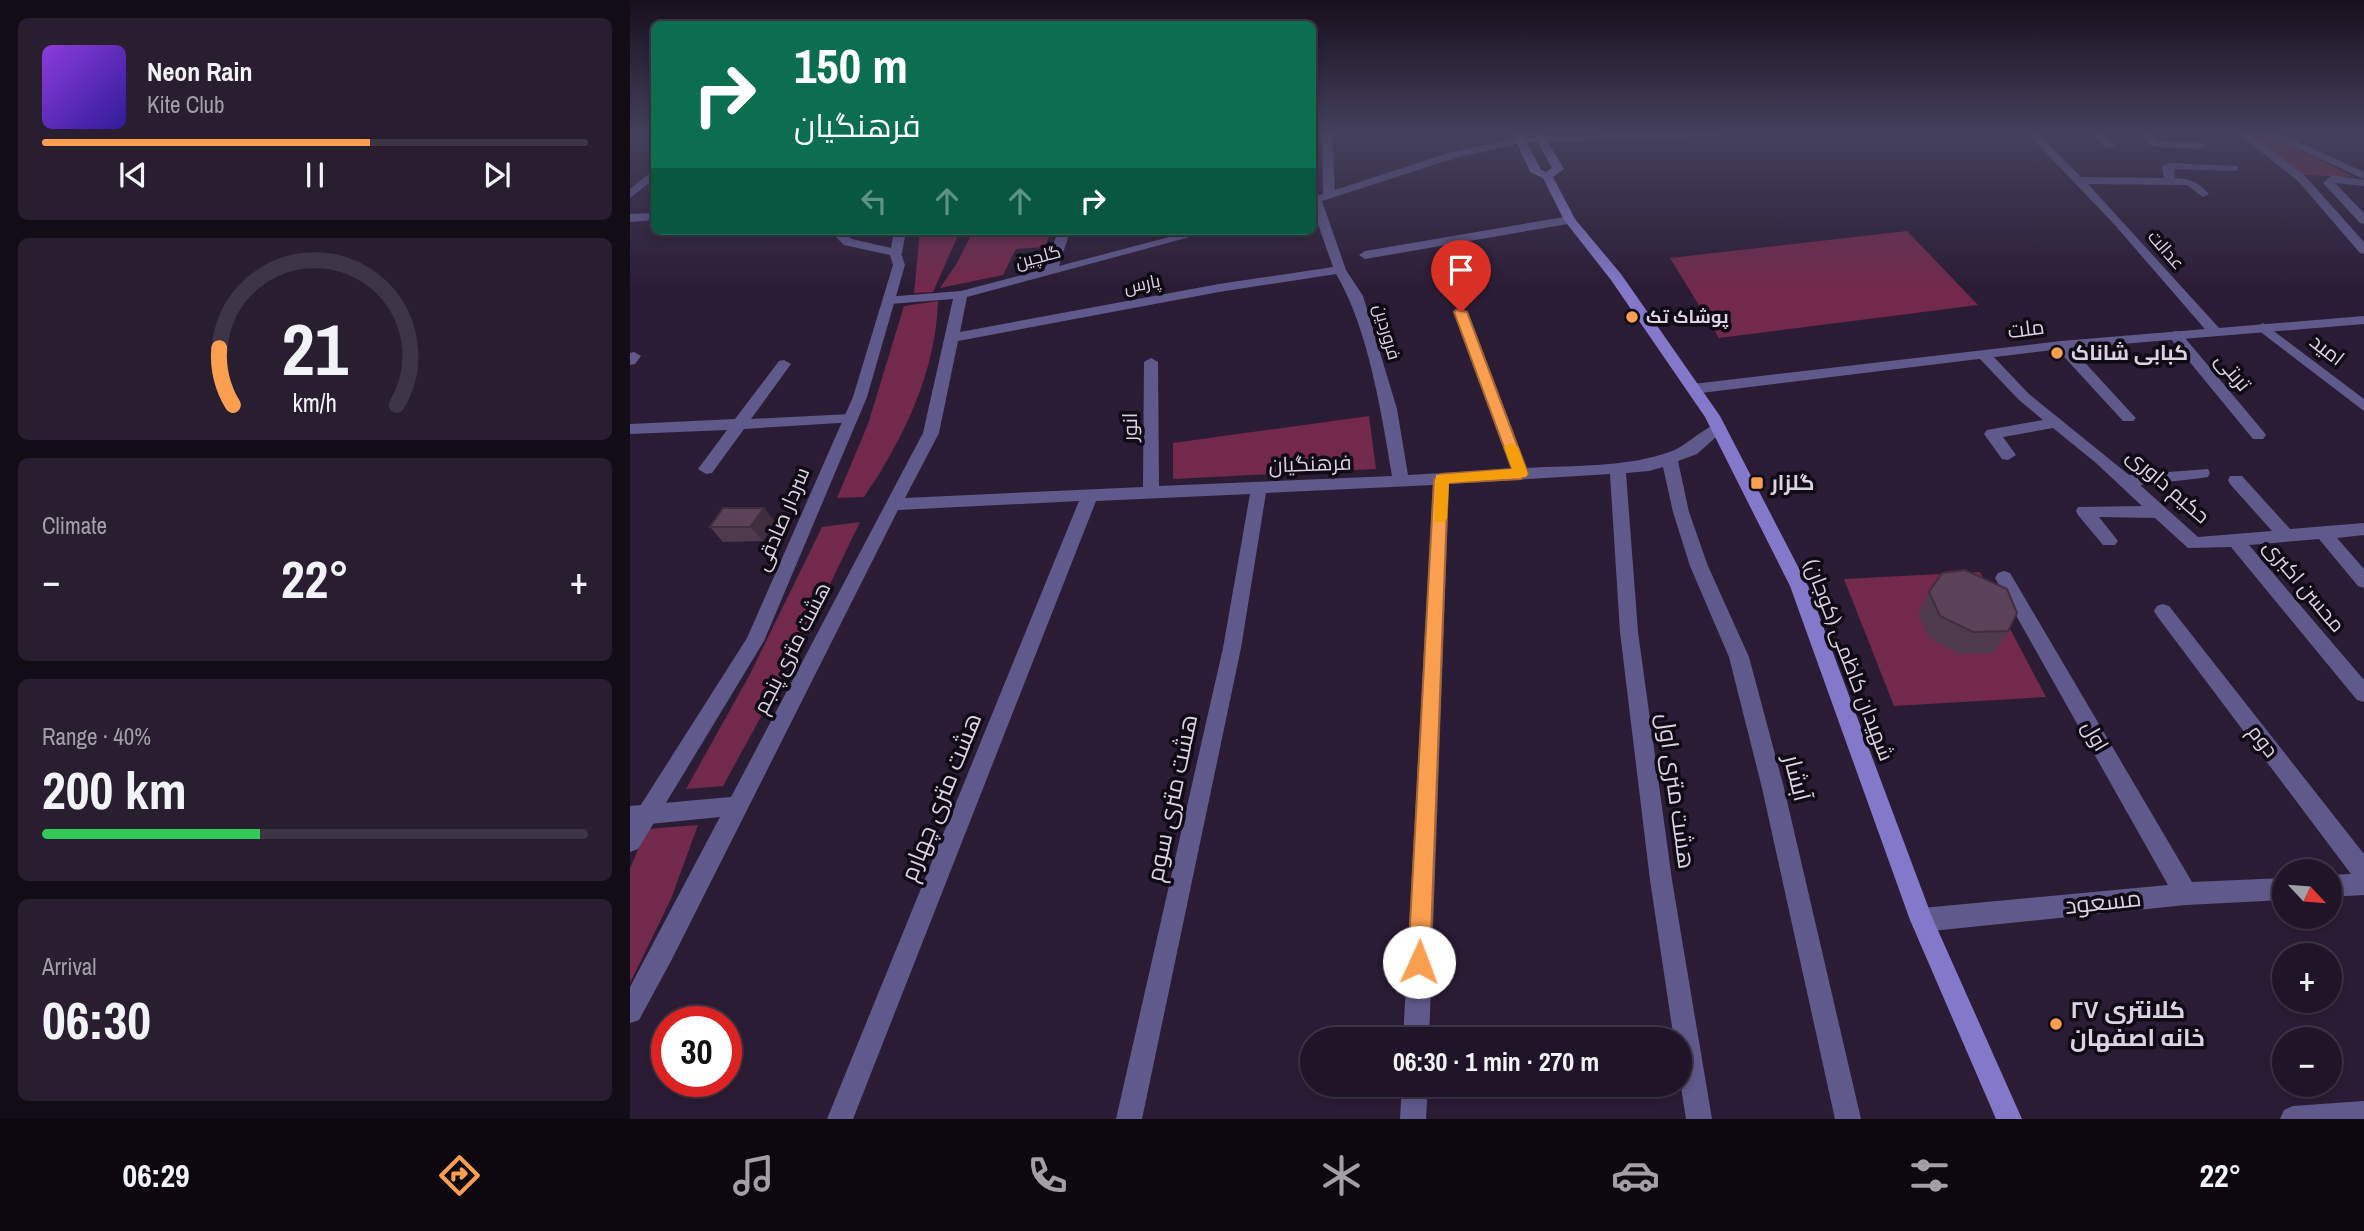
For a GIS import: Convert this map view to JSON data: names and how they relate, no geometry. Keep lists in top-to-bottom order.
{
  "streets": {
    "main road": ["شهیدان کاظمی (کوجان)"],
    "street": [
      "عدالت",
      "گلچین",
      "پارس",
      "ملت",
      "فروردین",
      "امید",
      "تربتی",
      "انور",
      "فرهنگیان",
      "حکیم داوری",
      "سردار صادقی",
      "محسن اکبری",
      "هشت متری پنجم",
      "اول",
      "دوم",
      "آبشار",
      "هشت متری اول",
      "هشت متری چهارم",
      "هشت متری سوم",
      "مسعود"
    ]
  },
  "crossings": [
    ["عدالت", "ملت"],
    ["گلچین", "سردار صادقی"],
    ["گلچین", "هشت متری پنجم"],
    ["پارس", "فروردین"],
    ["پارس", "هشت متری پنجم"],
    ["ملت", "امید"],
    ["ملت", "تربتی"],
    ["ملت", "حکیم داوری"],
    ["ملت", "شهیدان کاظمی (کوجان)"],
    ["فروردین", "فرهنگیان"],
    ["انور", "فرهنگیان"],
    ["فرهنگیان", "هشت متری پنجم"],
    ["فرهنگیان", "شهیدان کاظمی (کوجان)"],
    ["فرهنگیان", "آبشار"],
    ["فرهنگیان", "هشت متری اول"],
    ["فرهنگیان", "هشت متری چهارم"],
    ["فرهنگیان", "هشت متری سوم"],
    ["حکیم داوری", "محسن اکبری"],
    ["شهیدان کاظمی (کوجان)", "مسعود"],
    ["اول", "مسعود"]
  ],
  "places": {
    "other": ["پوشاک تک", "کبابی شاناک", "کلانتری ۲۷ خانه اصفهان"],
    "transit": ["گلزار"]
  },
  "north": "bottom right",
  "page": {
    "turn": ["150 m", "فرهنگیان"],
    "song": ["Neon Rain", "Kite Club"],
    "tile": [
      "Climate",
      ["Range · 40%", "200 km"],
      ["Arrival", "06:30"]
    ],
    "heat": ["−", "22°", "+"],
    "map_buttons": ["+", "−"],
    "limit": "30",
    "trip": "06:30 · 1 min · 270 m",
    "tabs": ["06:29", "22°"],
    "gauge": ["21", "km/h"]
  }
}
